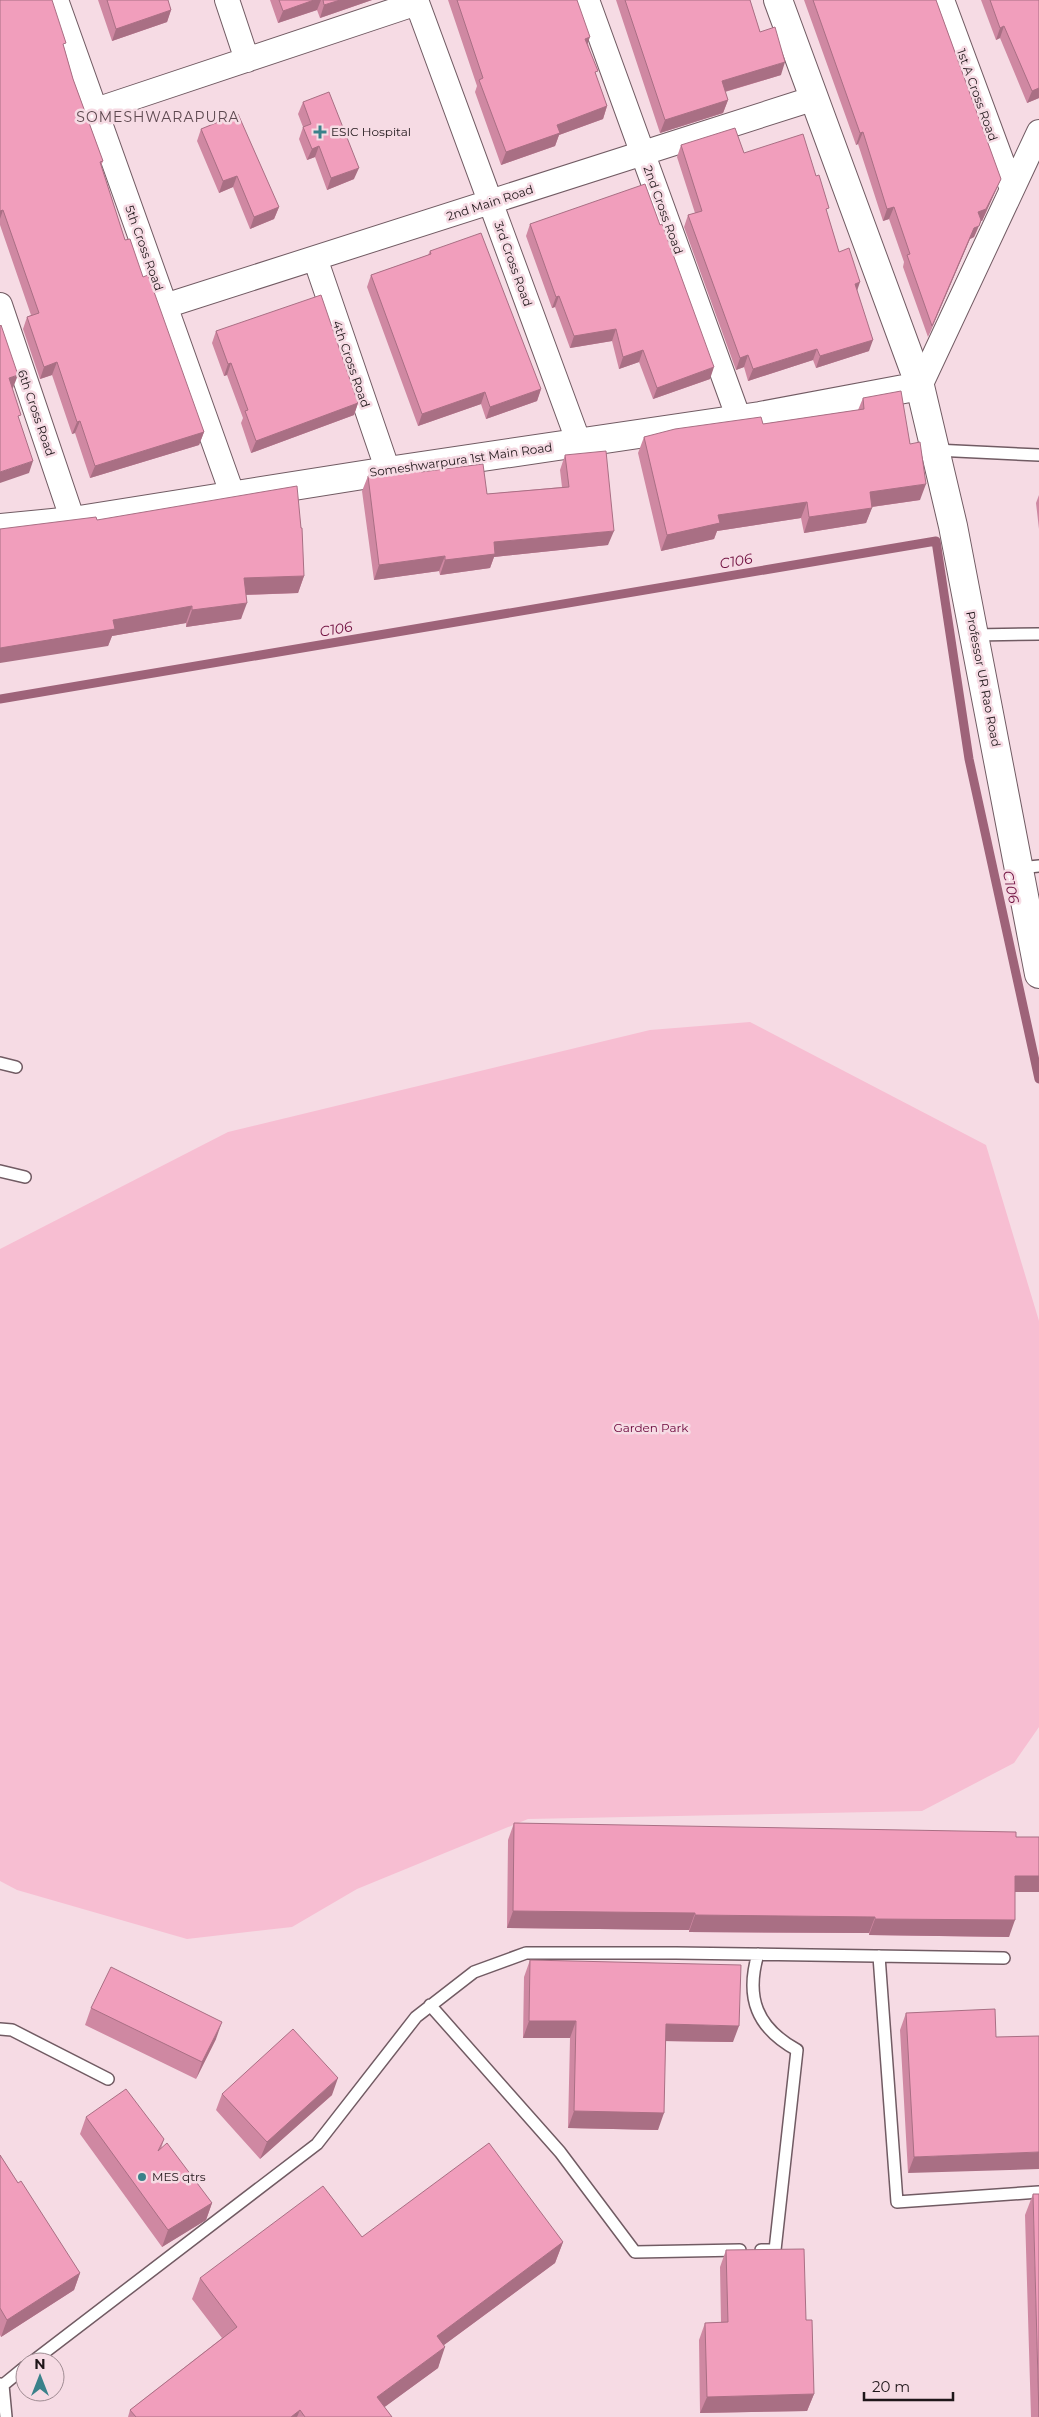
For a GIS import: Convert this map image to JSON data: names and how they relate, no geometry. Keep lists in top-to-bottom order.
{
  "streets": {
    "street": [
      "1st A Cross Road",
      "2nd Main Road",
      "2nd Cross Road",
      "5th Cross Road",
      "3rd Cross Road",
      "4th Cross Road",
      "6th Cross Road",
      "Someshwarpura 1st Main Road",
      "Professor UR Rao Road"
    ]
  },
  "crossings": [
    ["2nd Main Road", "2nd Cross Road"],
    ["2nd Main Road", "5th Cross Road"],
    ["2nd Main Road", "3rd Cross Road"],
    ["2nd Main Road", "4th Cross Road"],
    ["2nd Main Road", "Professor UR Rao Road"],
    ["2nd Cross Road", "Someshwarpura 1st Main Road"],
    ["5th Cross Road", "Someshwarpura 1st Main Road"],
    ["3rd Cross Road", "Someshwarpura 1st Main Road"],
    ["4th Cross Road", "Someshwarpura 1st Main Road"],
    ["6th Cross Road", "Someshwarpura 1st Main Road"],
    ["Someshwarpura 1st Main Road", "Professor UR Rao Road"]
  ],
  "districts": ["SOMESHWARAPURA"],
  "water": ["C106"],
  "parks": ["Garden Park"],
  "places": {
    "health": ["ESIC Hospital"],
    "other": ["MES qtrs"]
  },
  "scale_bar": "20 m",
  "north": "top"
}
